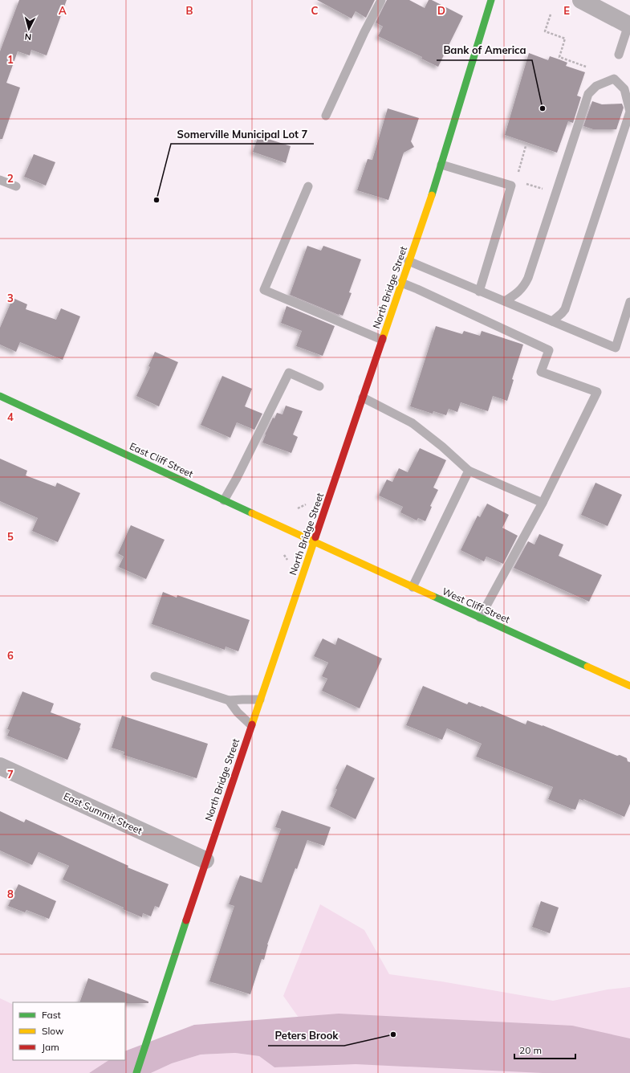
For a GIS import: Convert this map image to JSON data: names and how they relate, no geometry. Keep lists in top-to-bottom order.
{
  "streets": {
    "street": [
      "North Bridge Street",
      "East Cliff Street",
      "West Cliff Street",
      "East Summit Street"
    ]
  },
  "crossings": [
    ["North Bridge Street", "East Cliff Street"],
    ["North Bridge Street", "West Cliff Street"],
    ["North Bridge Street", "East Summit Street"],
    ["East Cliff Street", "West Cliff Street"]
  ],
  "places": ["Bank of America", "Somerville Municipal Lot 7", "Peters Brook"],
  "legend": ["Fast", "Slow", "Jam"],
  "scale_bar": "20 m",
  "north": "bottom",
  "grid": {
    "columns": [
      "A",
      "B",
      "C",
      "D",
      "E"
    ],
    "rows": [
      "1",
      "2",
      "3",
      "4",
      "5",
      "6",
      "7",
      "8"
    ]
  }
}
